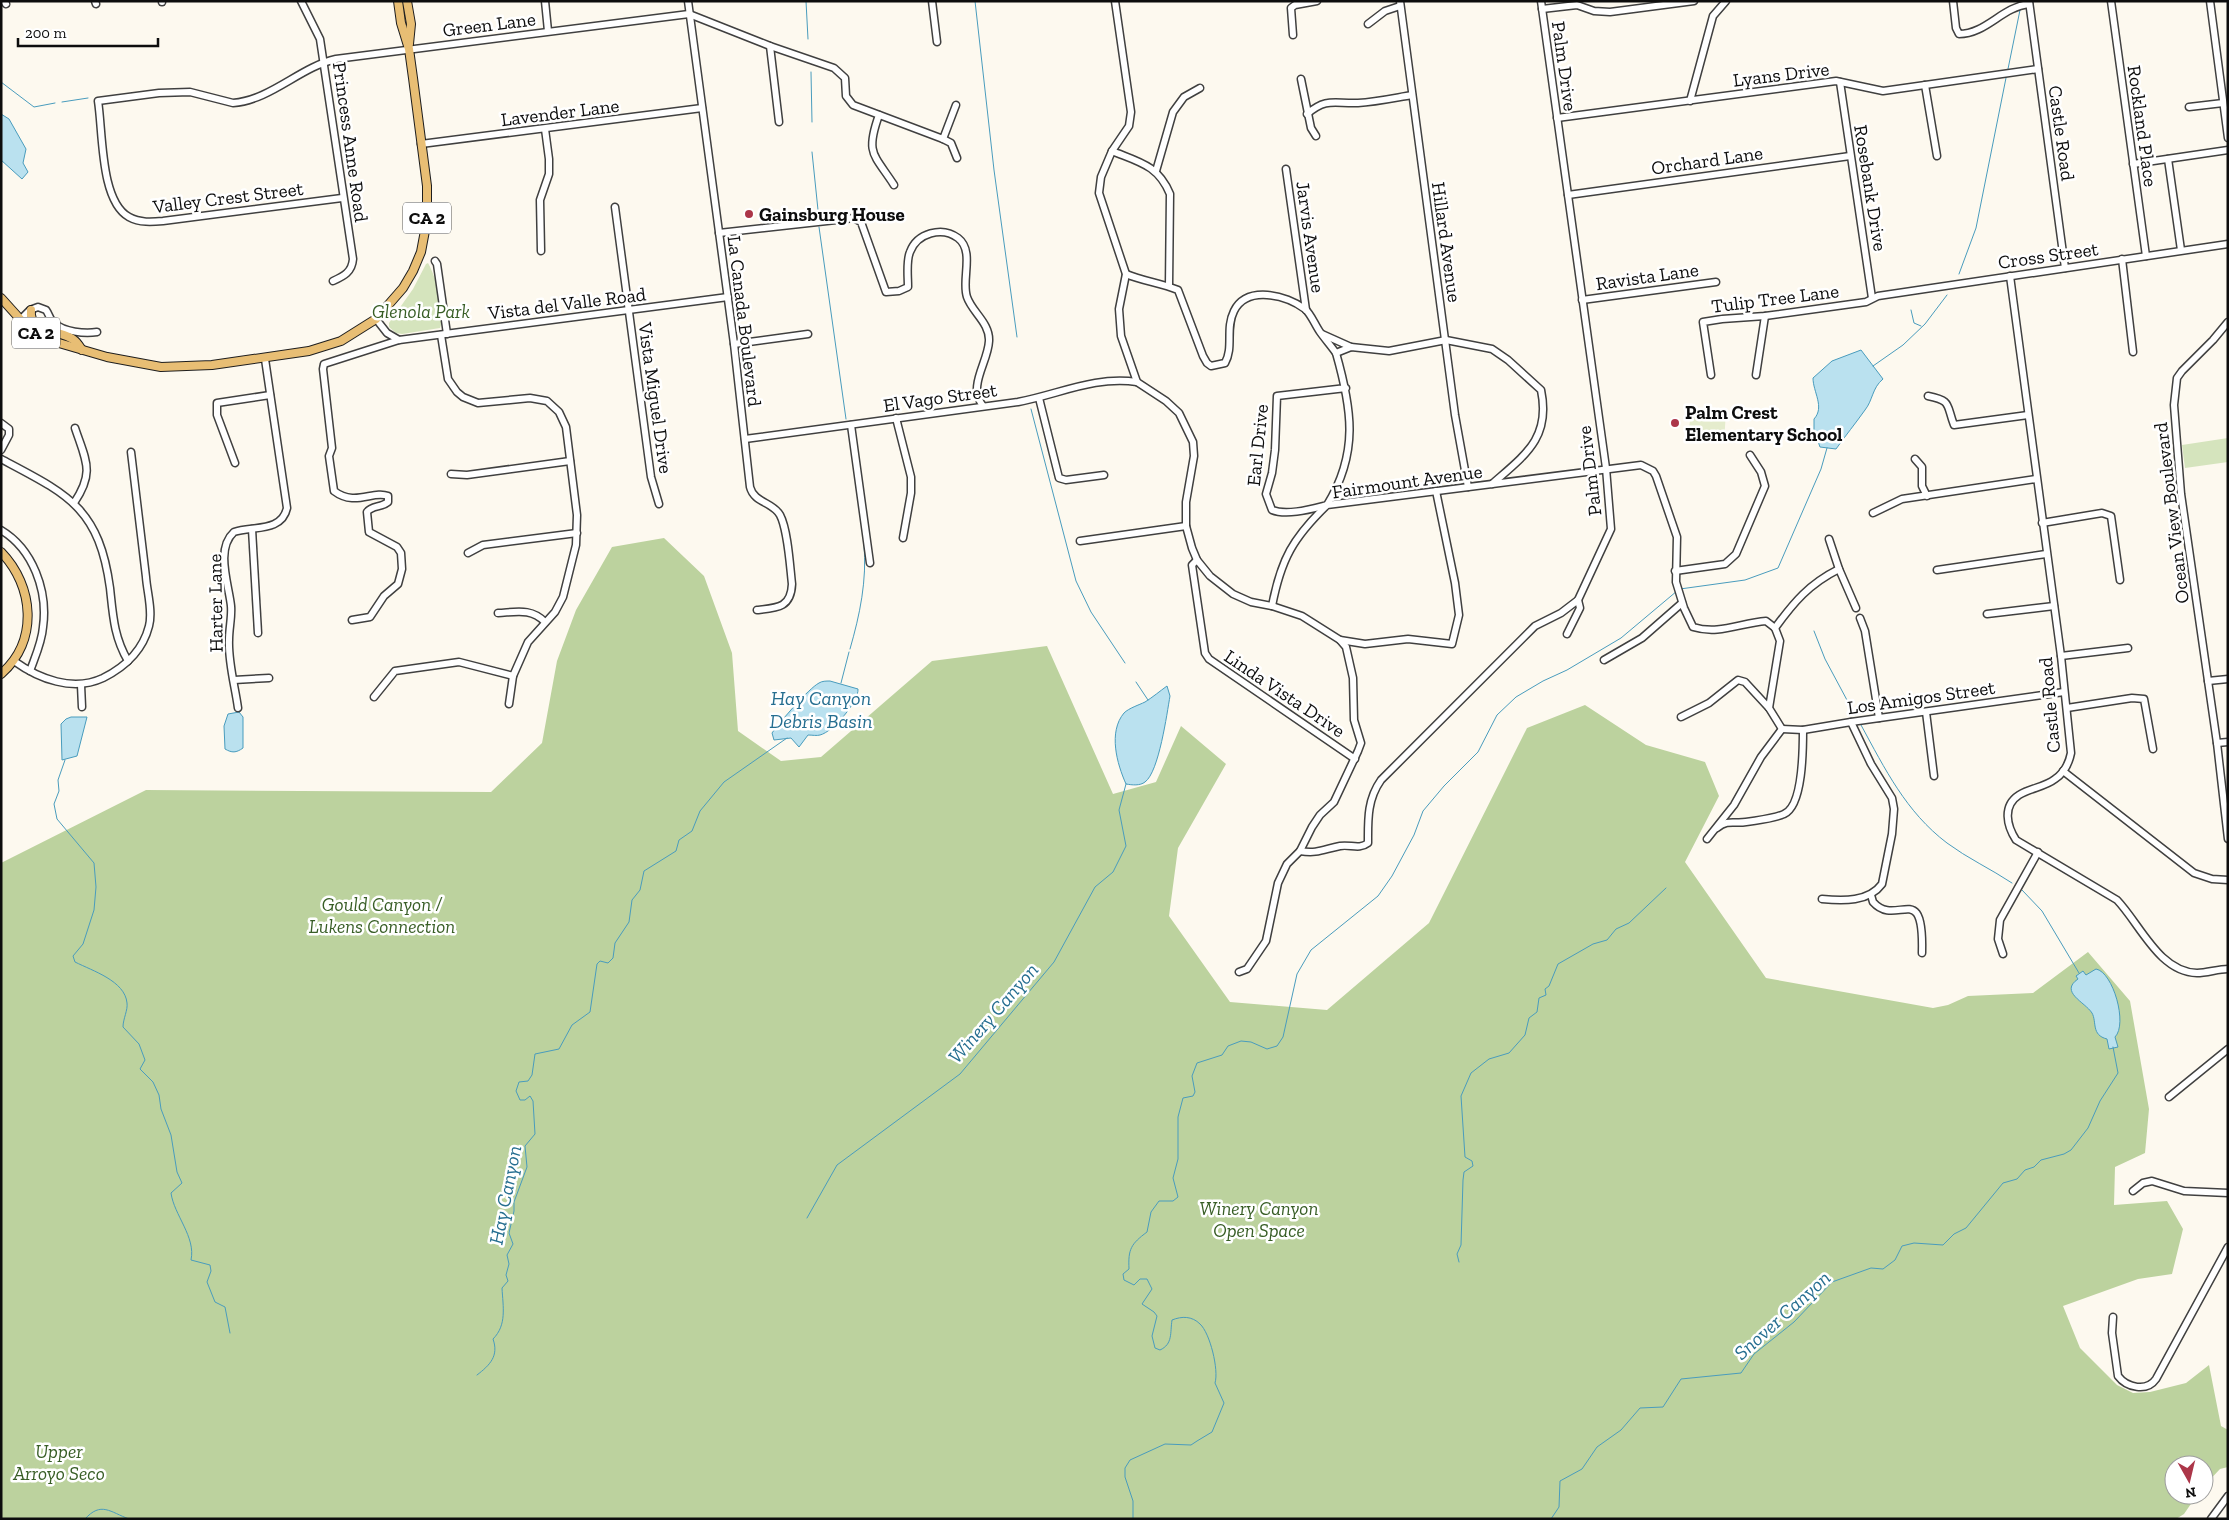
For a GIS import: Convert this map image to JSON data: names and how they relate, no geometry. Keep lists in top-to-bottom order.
{
  "streets": {
    "main road": ["CA 2"],
    "street": [
      "Green Lane",
      "Palm Drive",
      "Lyans Drive",
      "Lavender Lane",
      "Rockland Place",
      "Castle Road",
      "Princess Anne Road",
      "Orchard Lane",
      "Rosebank Drive",
      "Valley Crest Street",
      "Jarvis Avenue",
      "Hillard Avenue",
      "Cross Street",
      "Ravista Lane",
      "Tulip Tree Lane",
      "Vista del Valle Road",
      "La Canada Boulevard",
      "El Vago Street",
      "Vista Miguel Drive",
      "Earl Drive",
      "Fairmount Avenue",
      "Ocean View Boulevard",
      "Harter Lane",
      "Linda Vista Drive",
      "Los Amigos Street"
    ]
  },
  "crossings": [
    ["Green Lane", "Princess Anne Road"],
    ["Green Lane", "Valley Crest Street"],
    ["Green Lane", "CA 2"],
    ["Green Lane", "La Canada Boulevard"],
    ["Palm Drive", "Lyans Drive"],
    ["Palm Drive", "Orchard Lane"],
    ["Palm Drive", "Ravista Lane"],
    ["Palm Drive", "Fairmount Avenue"],
    ["Lyans Drive", "Castle Road"],
    ["Lyans Drive", "Rosebank Drive"],
    ["Lavender Lane", "CA 2"],
    ["Lavender Lane", "La Canada Boulevard"],
    ["Rockland Place", "Cross Street"],
    ["Castle Road", "Cross Street"],
    ["Castle Road", "Los Amigos Street"],
    ["Princess Anne Road", "Valley Crest Street"],
    ["Orchard Lane", "Rosebank Drive"],
    ["Rosebank Drive", "Cross Street"],
    ["Rosebank Drive", "Tulip Tree Lane"],
    ["CA 2", "Harter Lane"],
    ["Hillard Avenue", "Fairmount Avenue"],
    ["Cross Street", "Tulip Tree Lane"],
    ["Vista del Valle Road", "La Canada Boulevard"],
    ["Vista del Valle Road", "Vista Miguel Drive"],
    ["La Canada Boulevard", "El Vago Street"],
    ["Earl Drive", "Fairmount Avenue"]
  ],
  "water": [
    "Hay Canyon Debris Basin",
    "Winery Canyon",
    "Hay Canyon",
    "Snover Canyon"
  ],
  "parks": [
    "Glenola Park",
    "Gould Canyon / Lukens Connection",
    "Winery Canyon Open Space",
    "Upper Arroyo Seco"
  ],
  "places": ["Gainsburg House", "Palm Crest Elementary School"],
  "scale_bar": "200 m",
  "north": "bottom"
}
